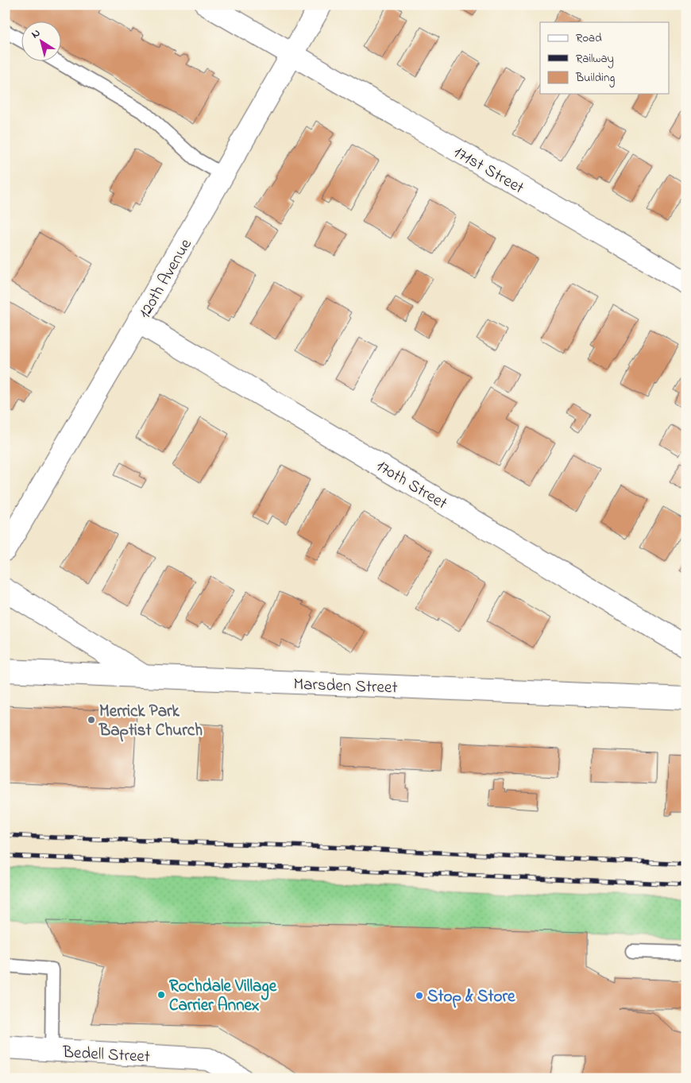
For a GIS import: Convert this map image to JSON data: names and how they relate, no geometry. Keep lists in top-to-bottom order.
{
  "streets": {
    "street": [
      "171st Street",
      "120th Avenue",
      "170th Street",
      "Marsden Street",
      "Bedell Street"
    ]
  },
  "crossings": [
    ["171st Street", "120th Avenue"],
    ["120th Avenue", "170th Street"]
  ],
  "places": ["Merrick Park Baptist Church", "Rochdale Village Carrier Annex", "Stop & Store"],
  "legend": ["Road", "Railway", "Building"],
  "north": "top left"
}
